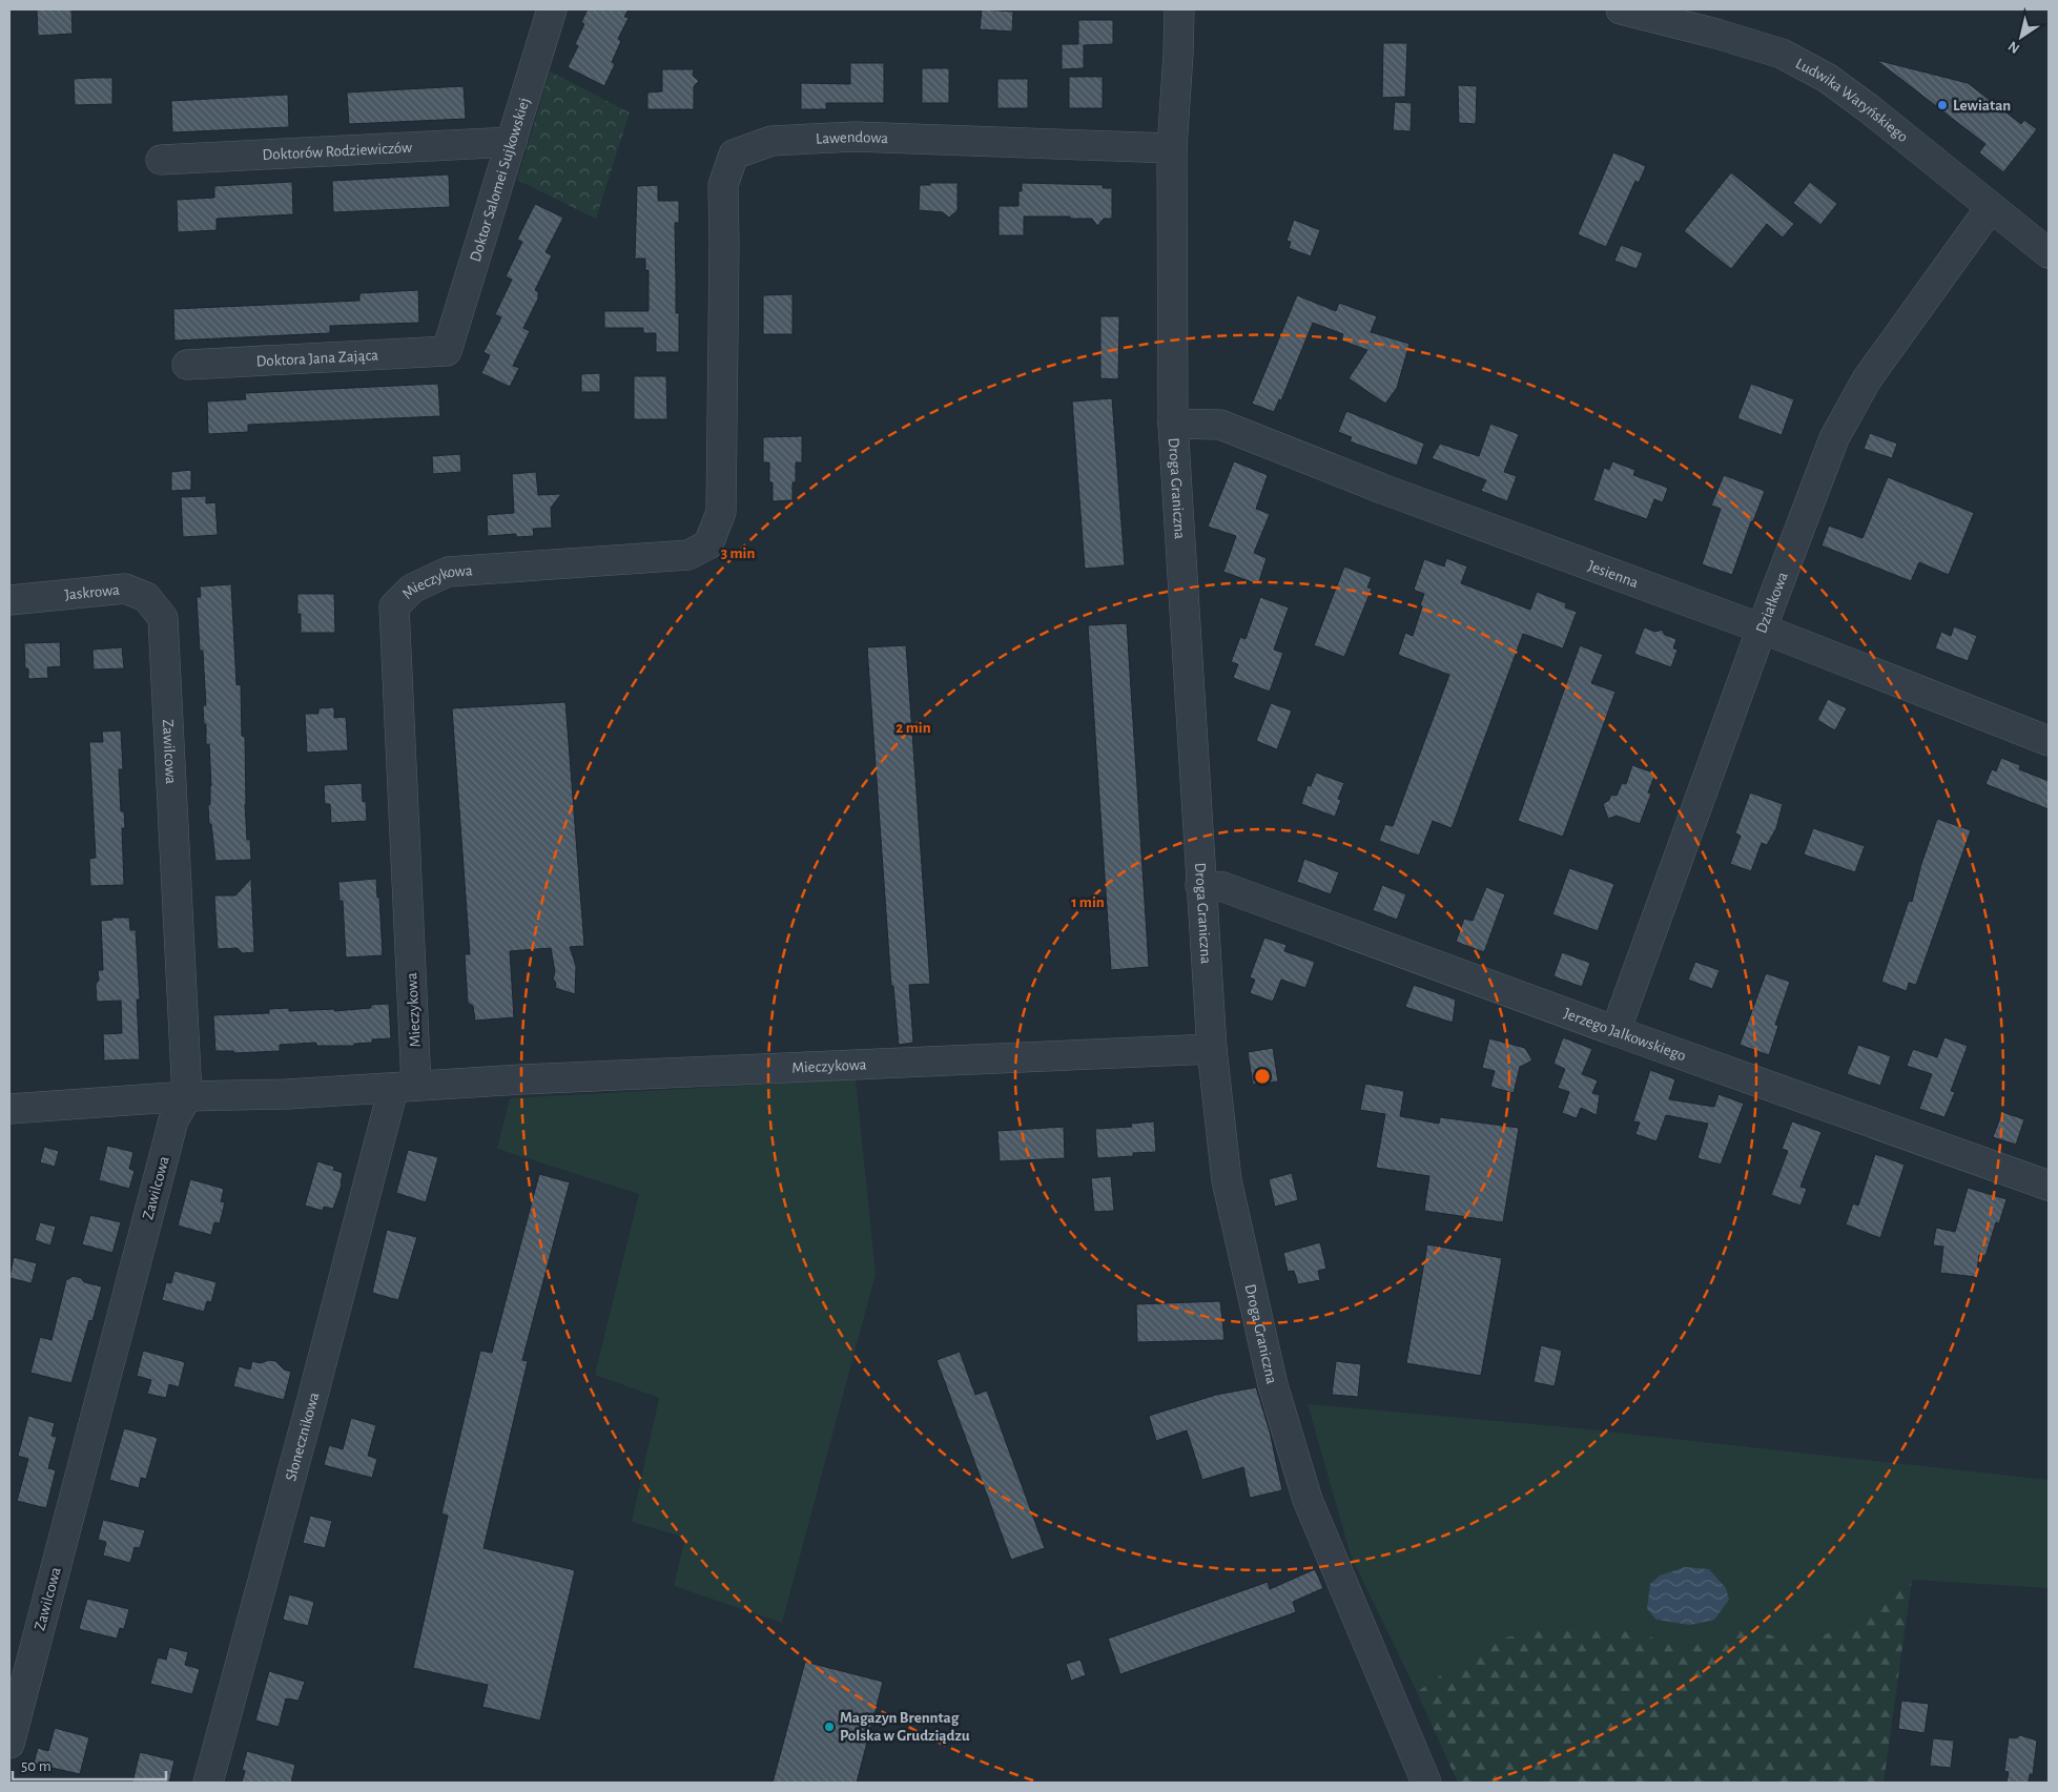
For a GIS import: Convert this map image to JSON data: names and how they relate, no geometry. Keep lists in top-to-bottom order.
{
  "streets": {
    "street": [
      "Ludwika Waryńskiego",
      "Lawendowa",
      "Doktorów Rodziewiczów",
      "Doktor Salomei Sujkowskiej",
      "Doktora Jana Zająca",
      "Droga Graniczna",
      "Jesienna",
      "Mieczykowa",
      "Jaskrowa",
      "Działkowa",
      "Zawilcowa",
      "Jerzego Jalkowskiego",
      "Słonecznikowa"
    ]
  },
  "crossings": [
    ["Ludwika Waryńskiego", "Działkowa"],
    ["Lawendowa", "Droga Graniczna"],
    ["Lawendowa", "Mieczykowa"],
    ["Doktorów Rodziewiczów", "Doktor Salomei Sujkowskiej"],
    ["Doktor Salomei Sujkowskiej", "Doktora Jana Zająca"],
    ["Droga Graniczna", "Jesienna"],
    ["Droga Graniczna", "Mieczykowa"],
    ["Droga Graniczna", "Jerzego Jalkowskiego"],
    ["Jesienna", "Działkowa"],
    ["Mieczykowa", "Zawilcowa"],
    ["Mieczykowa", "Słonecznikowa"],
    ["Jaskrowa", "Zawilcowa"],
    ["Działkowa", "Jerzego Jalkowskiego"]
  ],
  "places": ["Lewiatan", "Magazyn Brenntag Polska w Grudziądzu"],
  "scale_bar": "50 m",
  "north": "bottom left",
  "rings": ["3 min", "2 min", "1 min"]
}
